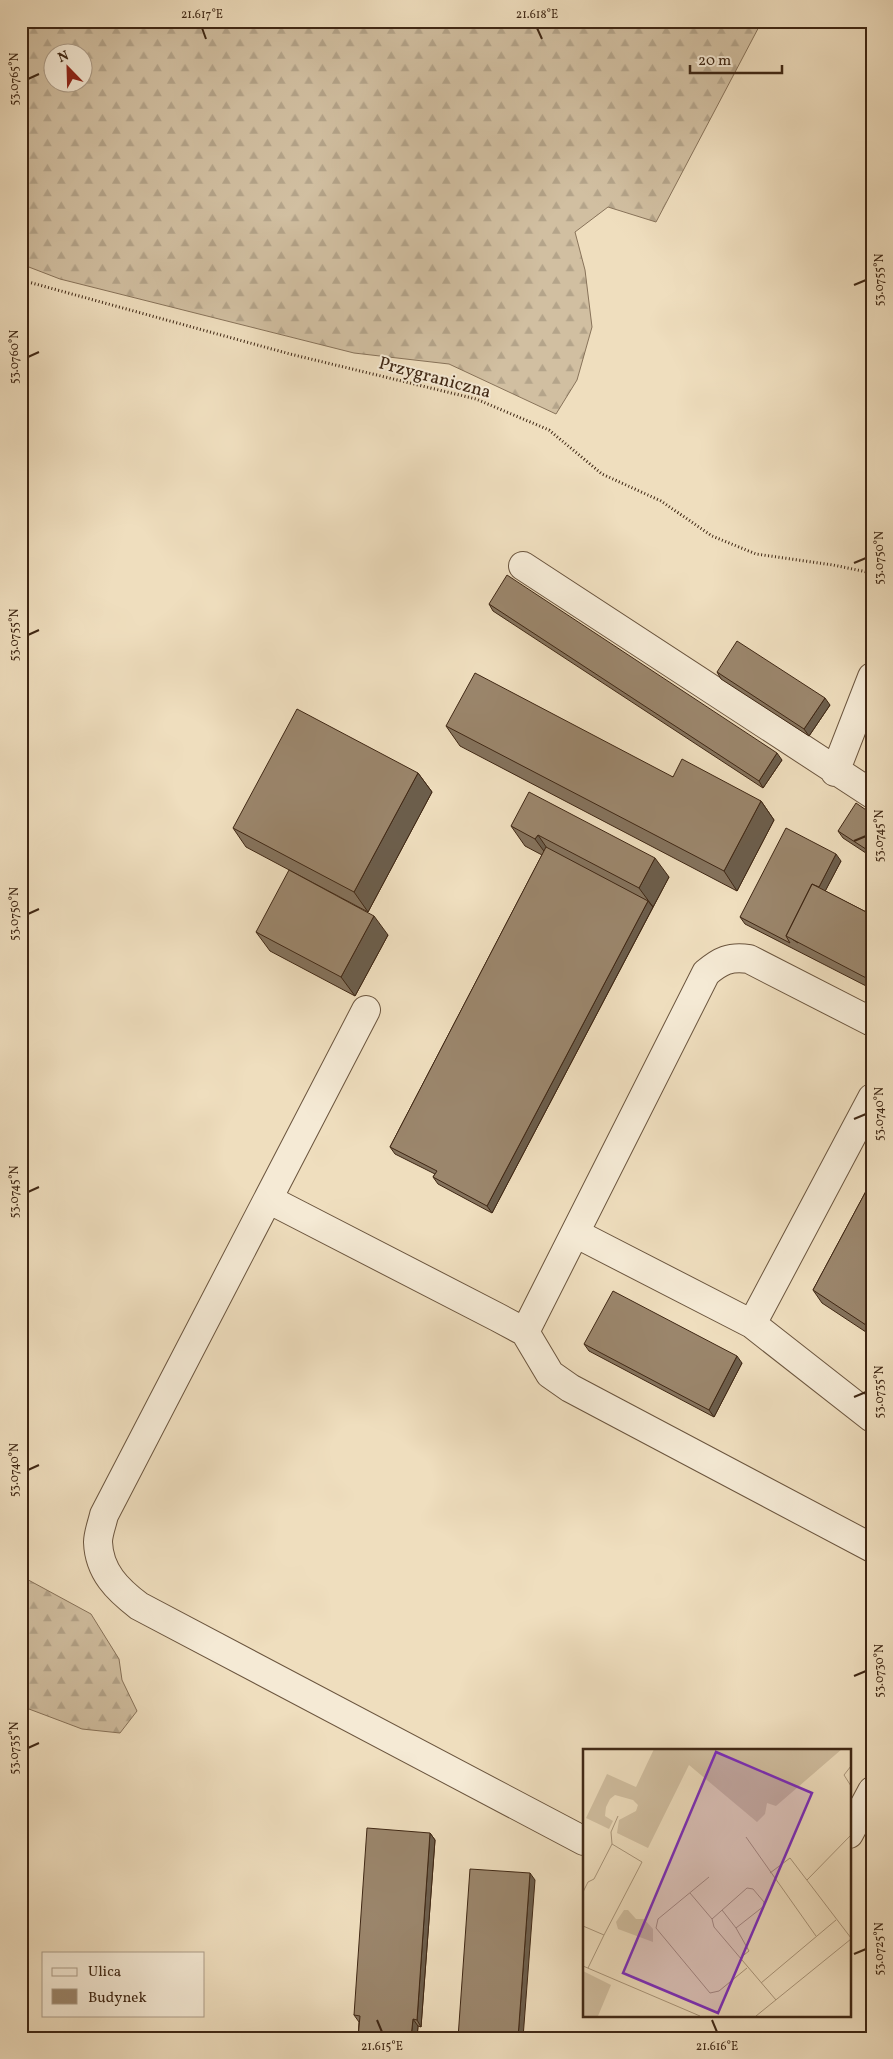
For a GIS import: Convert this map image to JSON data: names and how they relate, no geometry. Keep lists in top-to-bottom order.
{
  "streets": {
    "path": ["Przygraniczna"]
  },
  "legend": ["Ulica", "Budynek"],
  "scale_bar": "20 m",
  "north": "top left",
  "coordinates": [
    "21.617°E",
    "21.618°E",
    "53.0765°N",
    "53.0755°N",
    "53.0760°N",
    "53.0750°N",
    "53.0745°N",
    "53.0740°N",
    "53.0735°N",
    "53.0730°N",
    "53.0725°N",
    "21.615°E",
    "21.616°E"
  ]
}
